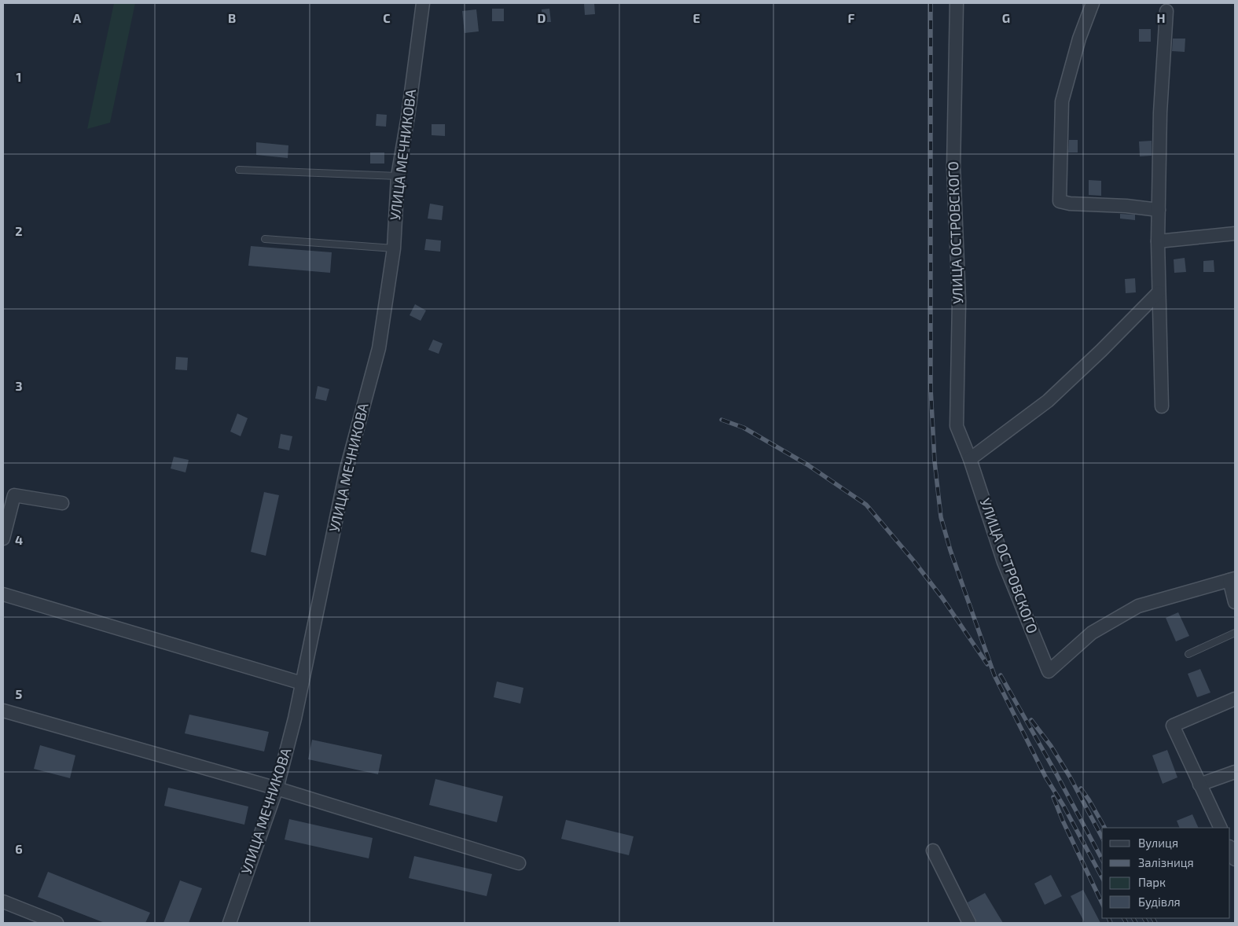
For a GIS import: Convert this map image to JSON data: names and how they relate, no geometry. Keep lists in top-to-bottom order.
{
  "streets": {
    "street": ["УЛИЦА МЕЧНИКОВА", "УЛИЦА ОСТРОВСКОГО"]
  },
  "legend": [
    "Вулиця",
    "Залізниця",
    "Парк",
    "Будівля"
  ],
  "grid": {
    "columns": [
      "A",
      "B",
      "C",
      "D",
      "E",
      "F",
      "G",
      "H"
    ],
    "rows": [
      "1",
      "2",
      "3",
      "4",
      "5",
      "6"
    ]
  }
}
